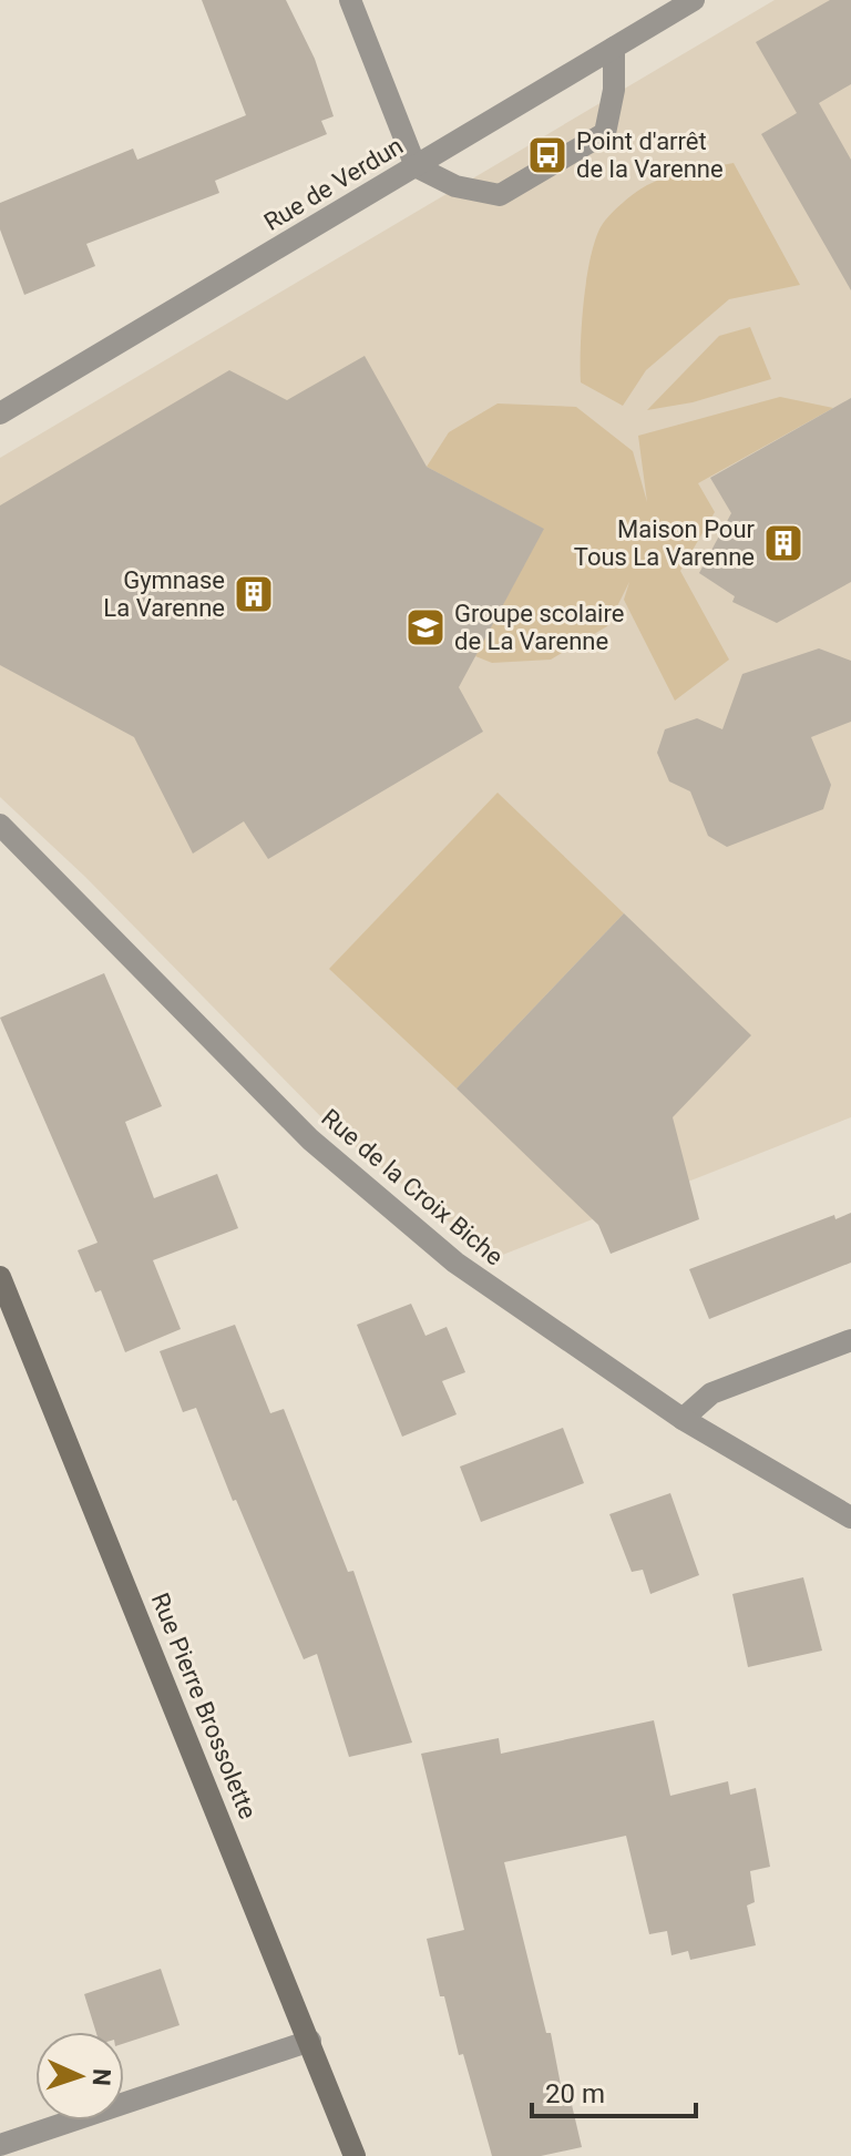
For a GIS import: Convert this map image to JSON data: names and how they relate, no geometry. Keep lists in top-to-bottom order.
{
  "streets": {
    "main road": ["Rue Pierre Brossolette"],
    "street": ["Rue de Verdun", "Rue de la Croix Biche"]
  },
  "places": {
    "bus stop": ["Point d'arrêt de la Varenne"],
    "building": ["Maison Pour Tous La Varenne", "Gymnase La Varenne"],
    "school or university": ["Groupe scolaire de La Varenne"]
  },
  "scale_bar": "20 m",
  "north": "right"
}
